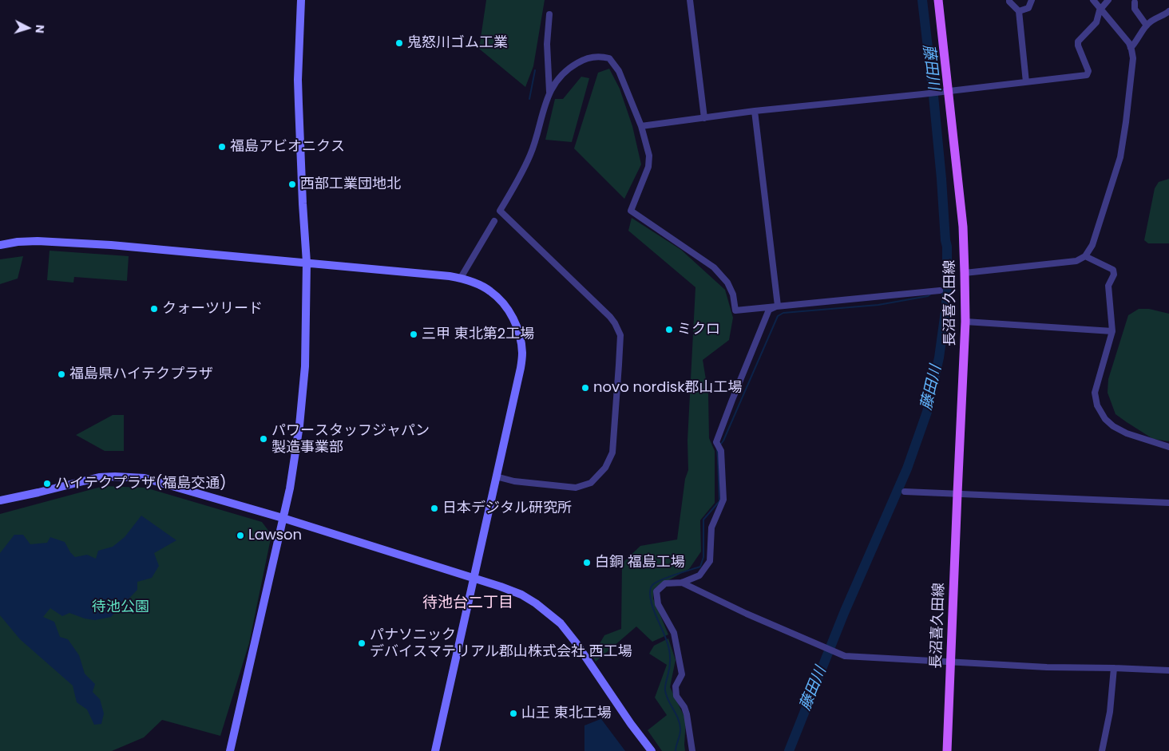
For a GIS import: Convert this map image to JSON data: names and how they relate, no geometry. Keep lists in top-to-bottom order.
{
  "streets": {
    "main road": ["長沼喜久田線"]
  },
  "districts": ["待池台二丁目"],
  "water": ["藤田川"],
  "parks": ["待池公園"],
  "places": [
    "鬼怒川ゴム工業",
    "福島アビオニクス",
    "西部工業団地北",
    "クォーツリード",
    "ミクロ",
    "三甲 東北第2工場",
    "福島県ハイテクプラザ",
    "novo nordisk郡山工場",
    "パワースタッフジャパン 製造事業部",
    "ハイテクプラザ(福島交通)",
    "日本デジタル研究所",
    "Lawson",
    "白銅 福島工場",
    "パナソニック デバイスマテリアル郡山株式会社 西工場",
    "山王 東北工場"
  ],
  "north": "right"
}
